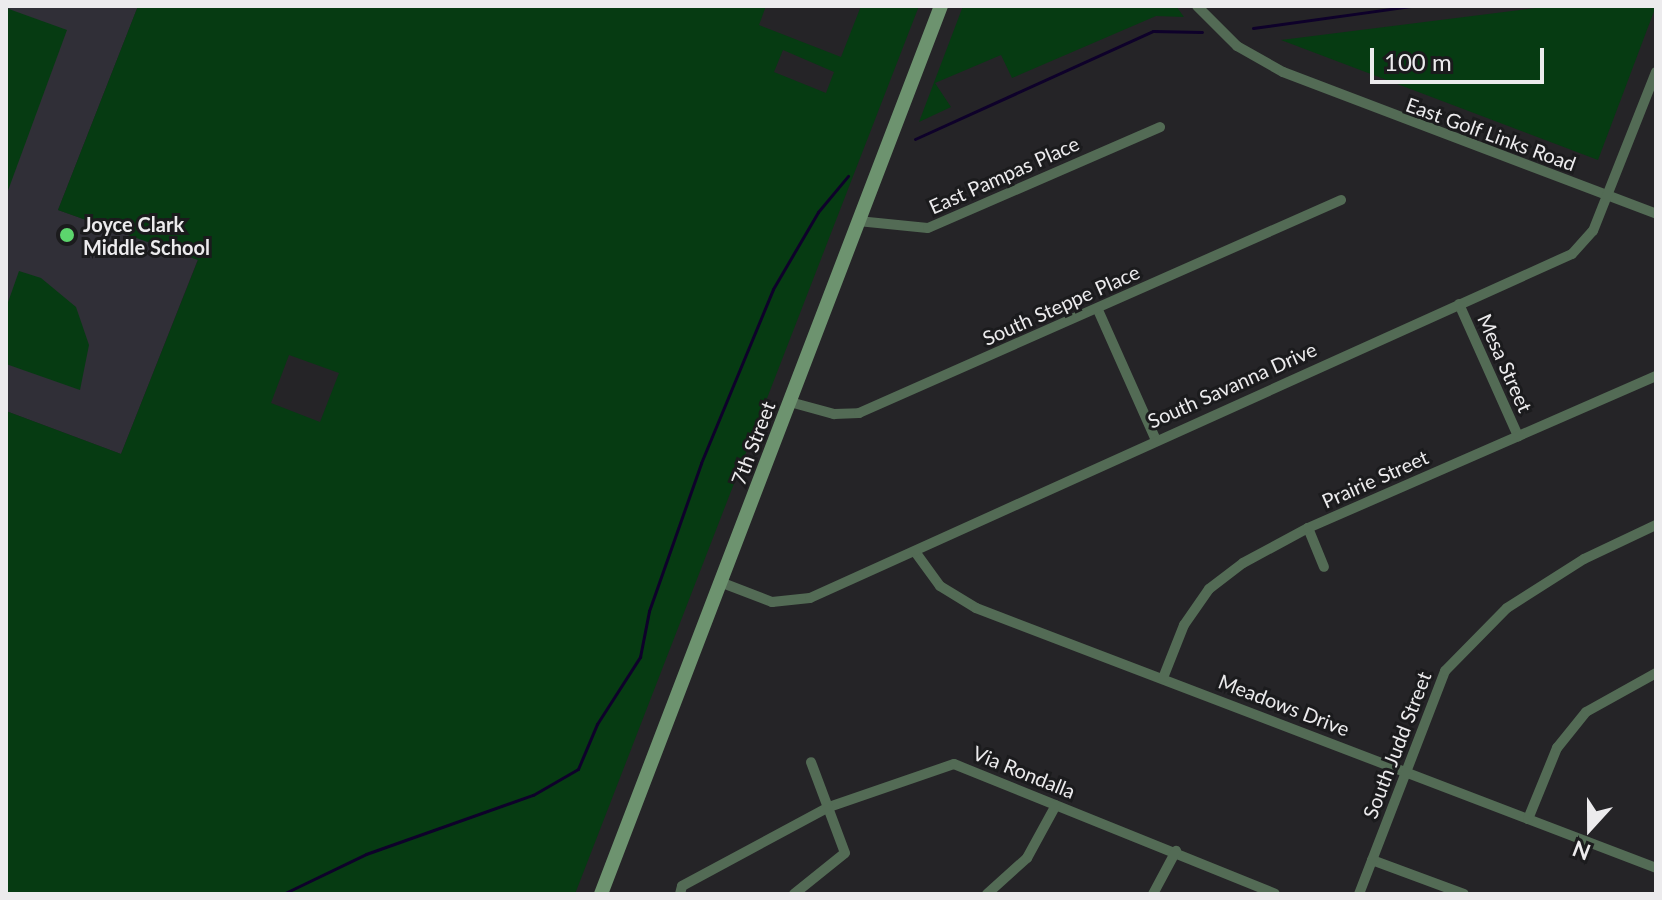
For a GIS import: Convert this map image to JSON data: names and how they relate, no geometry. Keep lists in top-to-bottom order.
{
  "streets": {
    "main road": ["7th Street"],
    "street": [
      "East Golf Links Road",
      "East Pampas Place",
      "South Steppe Place",
      "Mesa Street",
      "South Savanna Drive",
      "Prairie Street",
      "Meadows Drive",
      "South Judd Street",
      "Via Rondalla"
    ]
  },
  "crossings": [
    ["East Golf Links Road", "South Savanna Drive"],
    ["East Pampas Place", "7th Street"],
    ["South Steppe Place", "7th Street"],
    ["Mesa Street", "South Savanna Drive"],
    ["Mesa Street", "Prairie Street"],
    ["South Savanna Drive", "7th Street"],
    ["South Savanna Drive", "Meadows Drive"],
    ["Prairie Street", "Meadows Drive"],
    ["Meadows Drive", "South Judd Street"]
  ],
  "places": ["Joyce Clark Middle School"],
  "scale_bar": "100 m",
  "north": "bottom"
}
